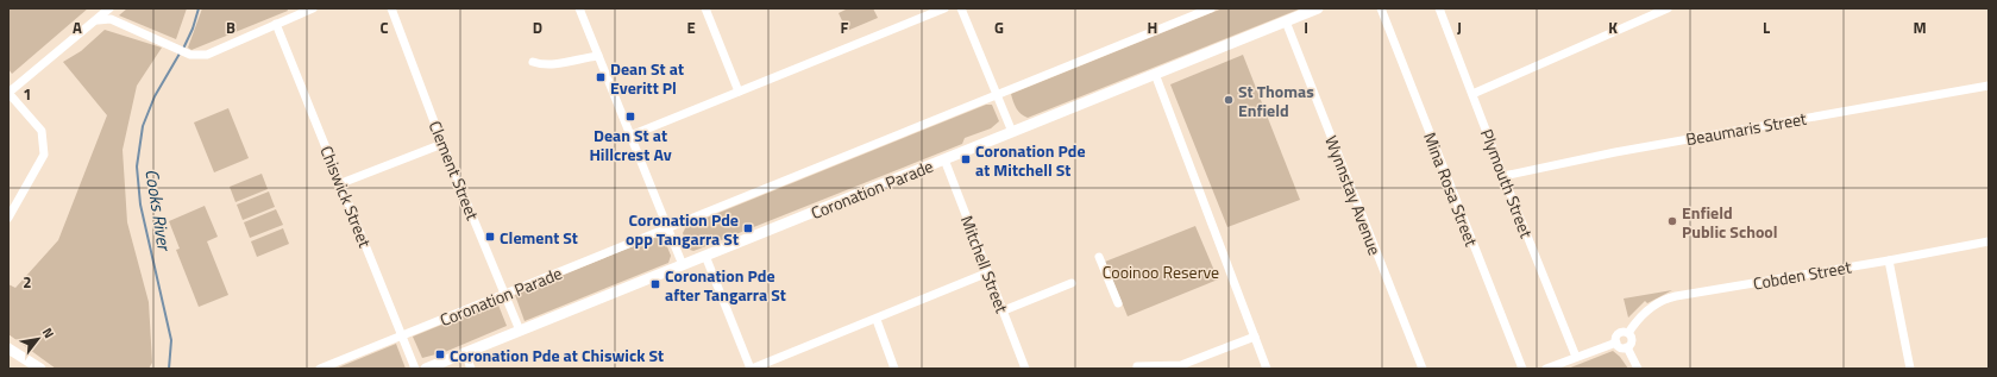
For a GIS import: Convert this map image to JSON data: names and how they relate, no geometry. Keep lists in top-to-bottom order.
{
  "streets": {
    "main road": ["Coronation Parade"],
    "street": [
      "Beaumaris Street",
      "Clement Street",
      "Plymouth Street",
      "Mina Rosa Street",
      "Wynnstay Avenue",
      "Chiswick Street",
      "Mitchell Street",
      "Cobden Street"
    ]
  },
  "crossings": [
    ["Beaumaris Street", "Plymouth Street"],
    ["Clement Street", "Coronation Parade"],
    ["Coronation Parade", "Wynnstay Avenue"],
    ["Coronation Parade", "Chiswick Street"],
    ["Coronation Parade", "Mitchell Street"]
  ],
  "water": ["Cooks River"],
  "parks": ["Cooinoo Reserve"],
  "places": {
    "transit": [
      "Dean St at Everitt Pl",
      "Dean St at Hillcrest Av",
      "Coronation Pde at Mitchell St",
      "Coronation Pde opp Tangarra St",
      "Clement St",
      "Coronation Pde after Tangarra St",
      "Coronation Pde at Chiswick St"
    ],
    "other": ["St Thomas Enfield", "Enfield Public School"]
  },
  "north": "top right",
  "grid": {
    "columns": [
      "A",
      "B",
      "C",
      "D",
      "E",
      "F",
      "G",
      "H",
      "I",
      "J",
      "K",
      "L",
      "M"
    ],
    "rows": ["1", "2"]
  }
}
